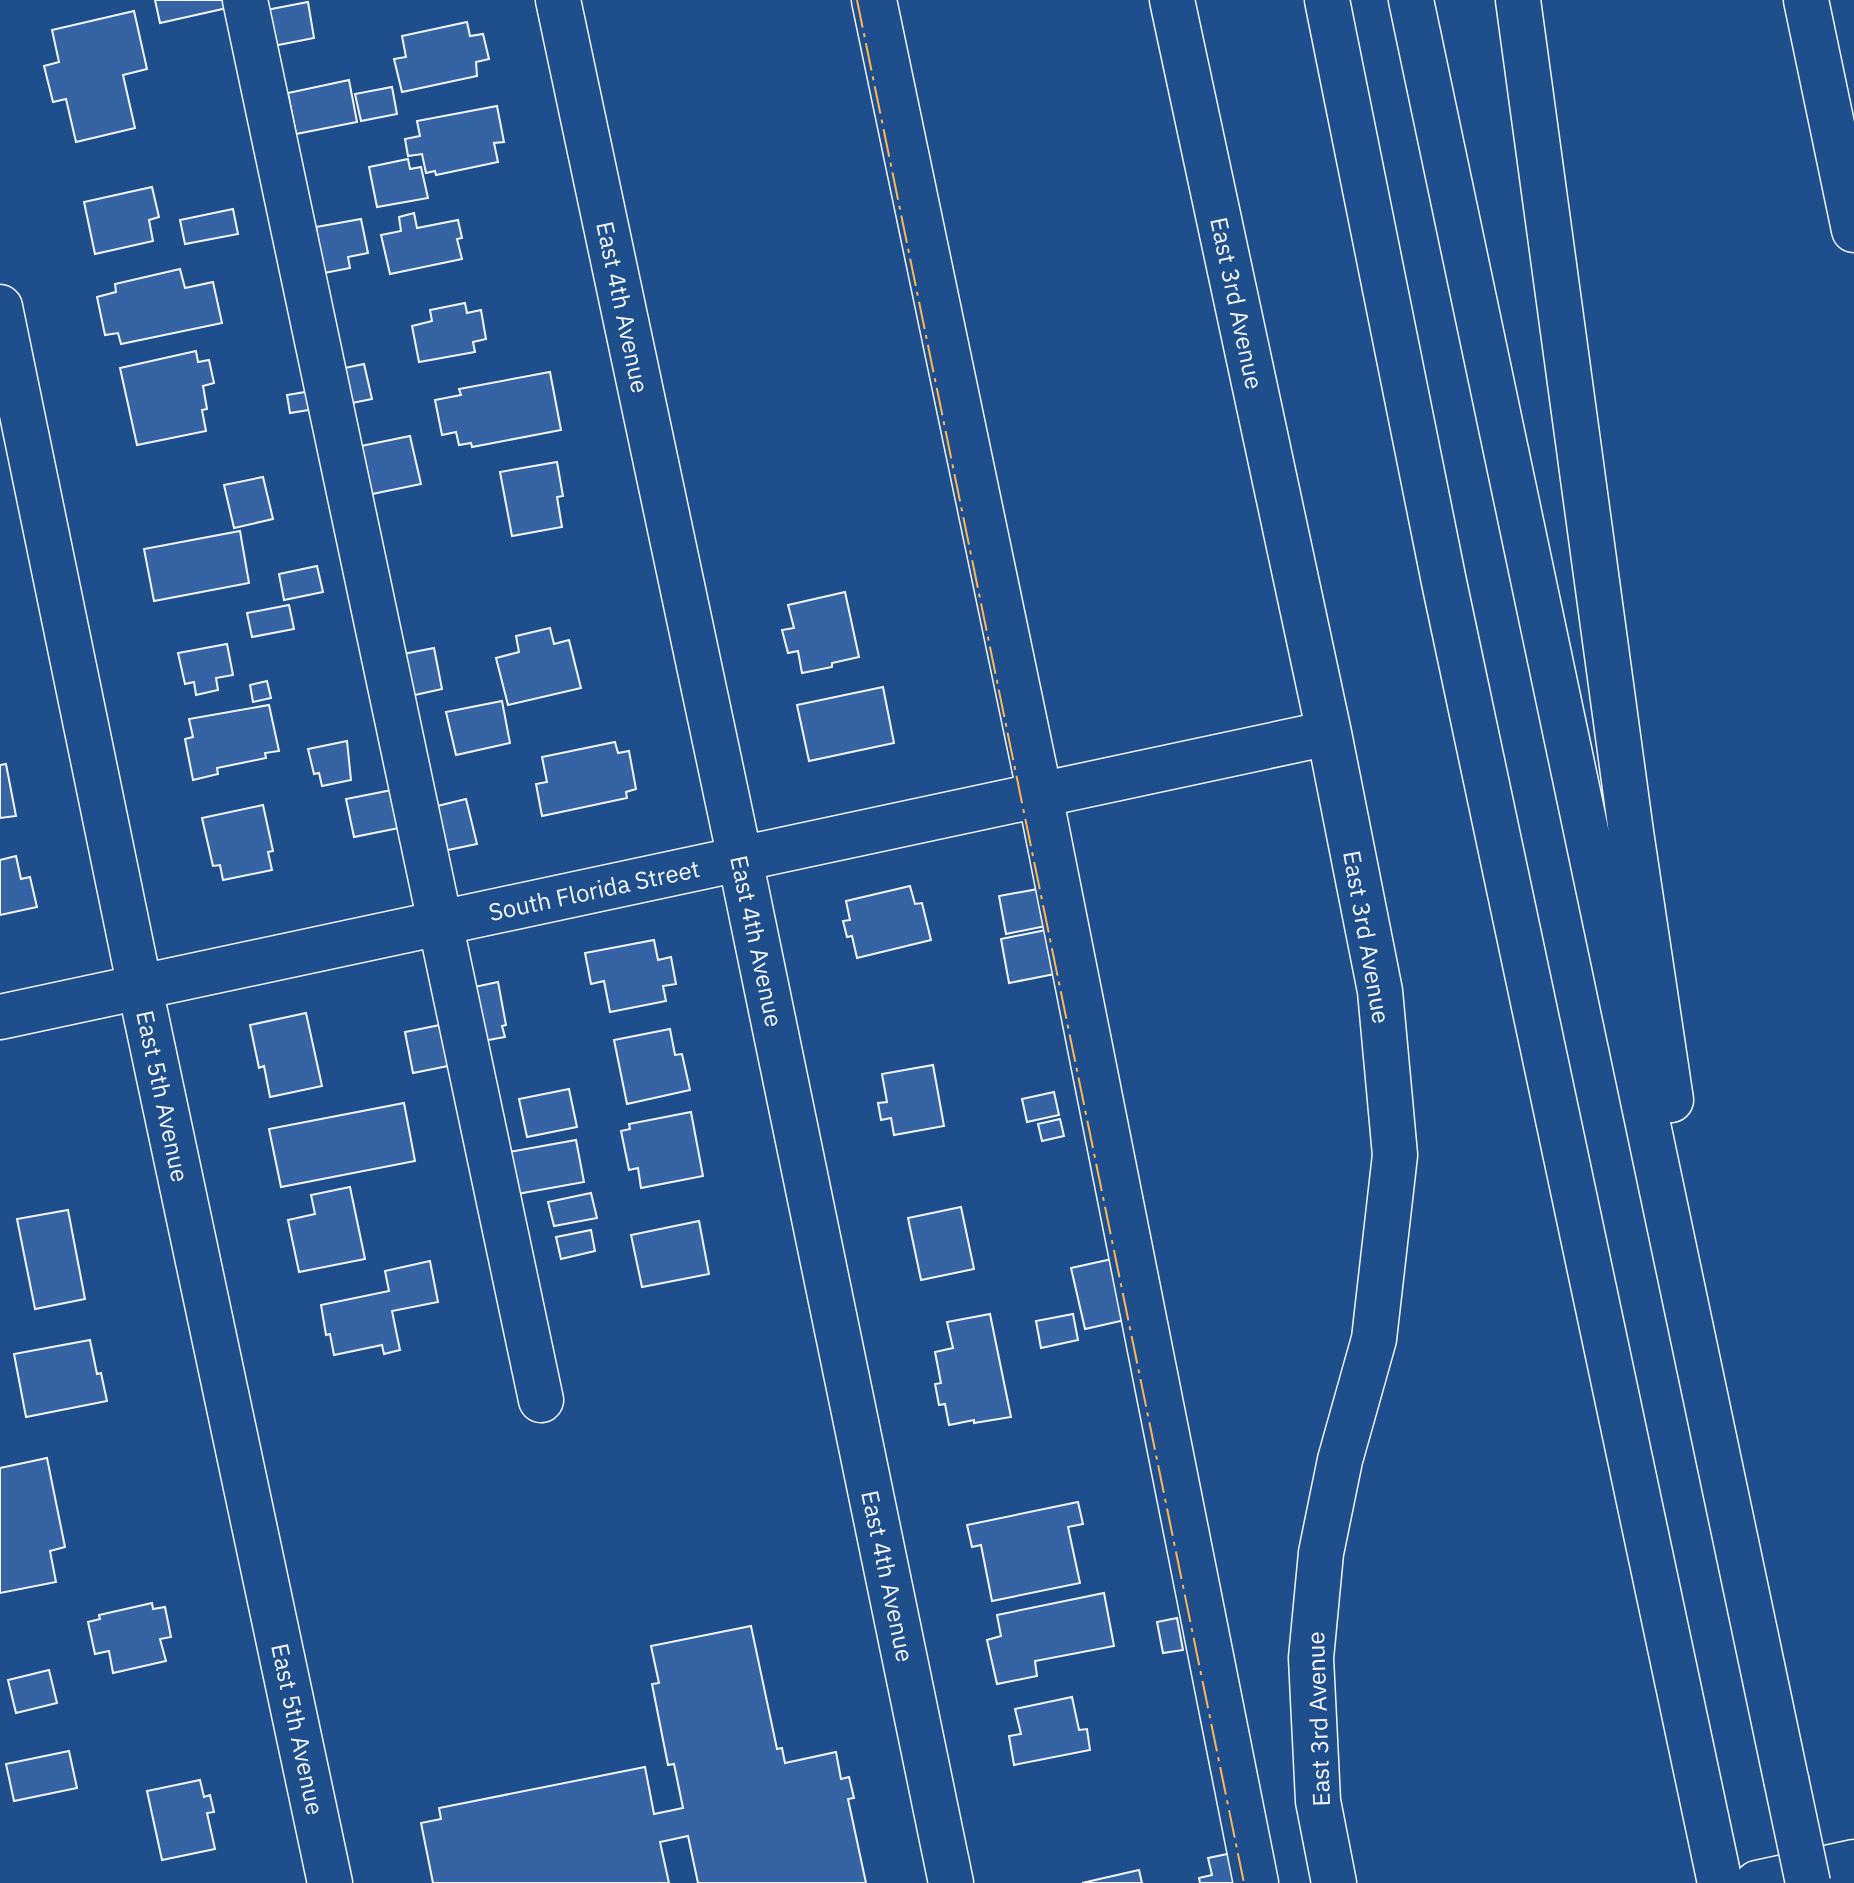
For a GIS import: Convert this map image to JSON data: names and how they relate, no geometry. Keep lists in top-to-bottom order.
{
  "streets": {
    "main road": [
      "East 3rd Avenue",
      "East 4th Avenue",
      "South Florida Street",
      "East 5th Avenue"
    ]
  },
  "crossings": [
    ["East 3rd Avenue", "South Florida Street"],
    ["East 4th Avenue", "South Florida Street"],
    ["South Florida Street", "East 5th Avenue"]
  ]
}
